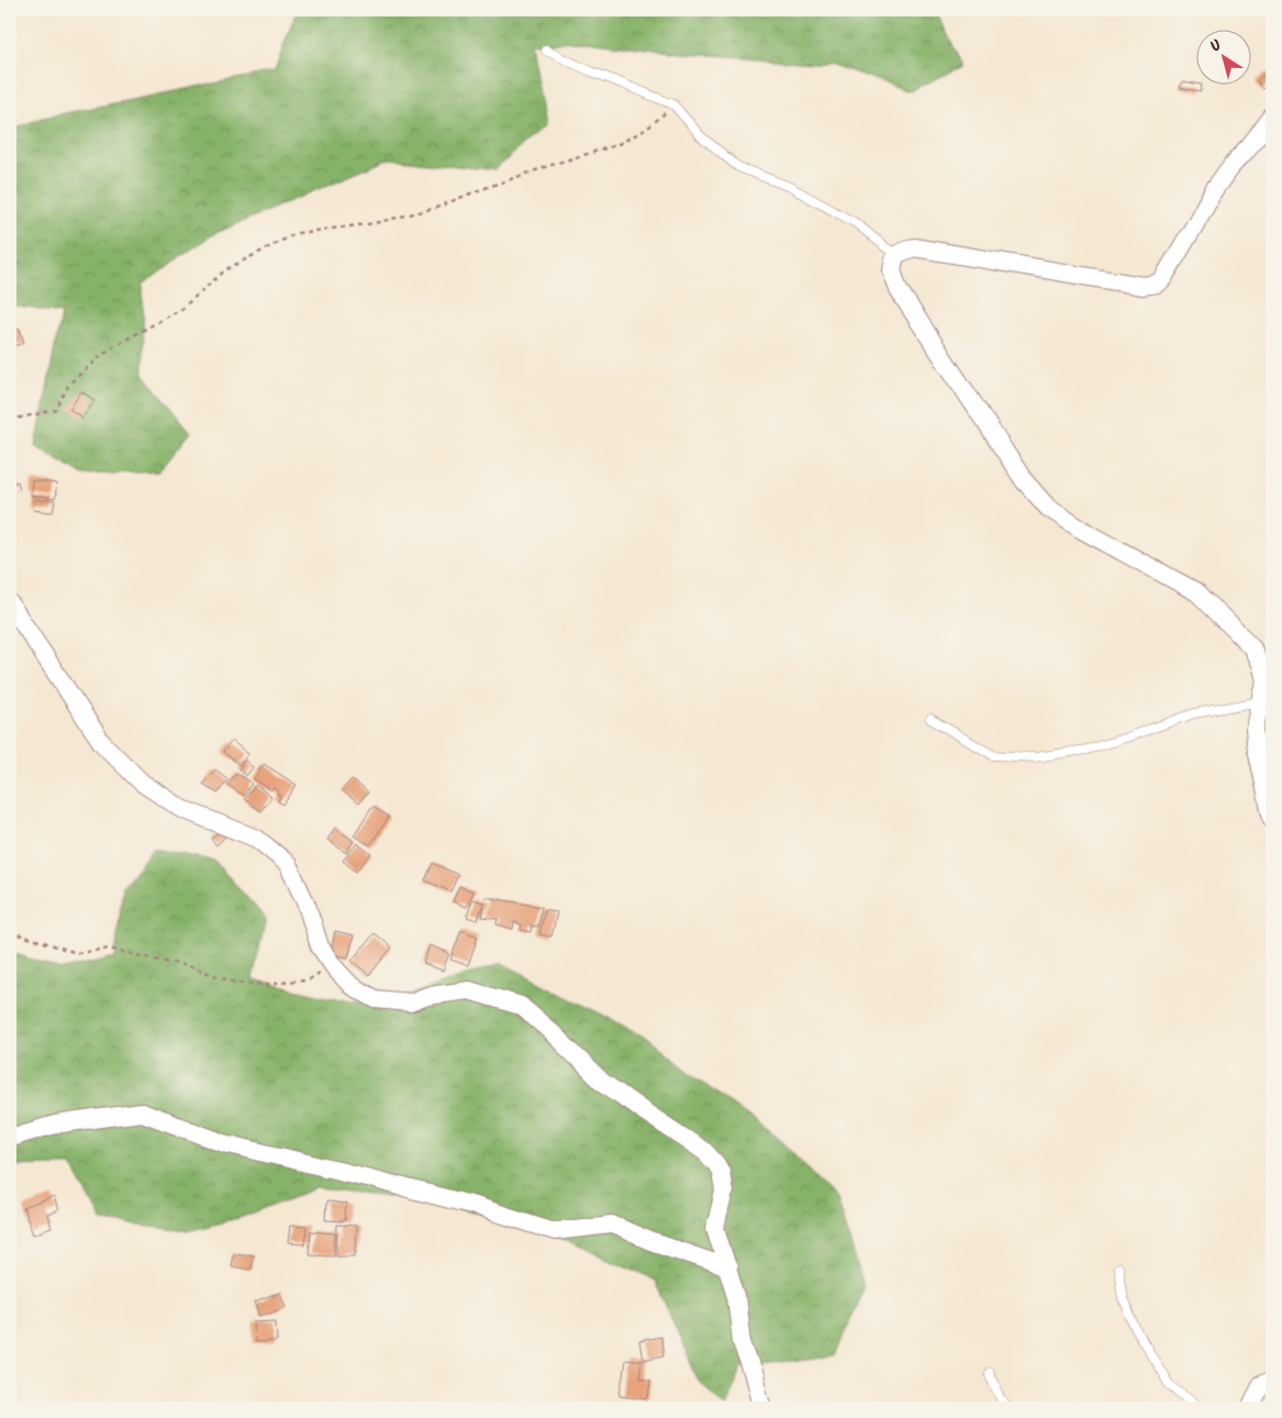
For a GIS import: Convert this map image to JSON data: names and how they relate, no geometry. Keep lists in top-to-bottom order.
{
  "north": "top left"
}
